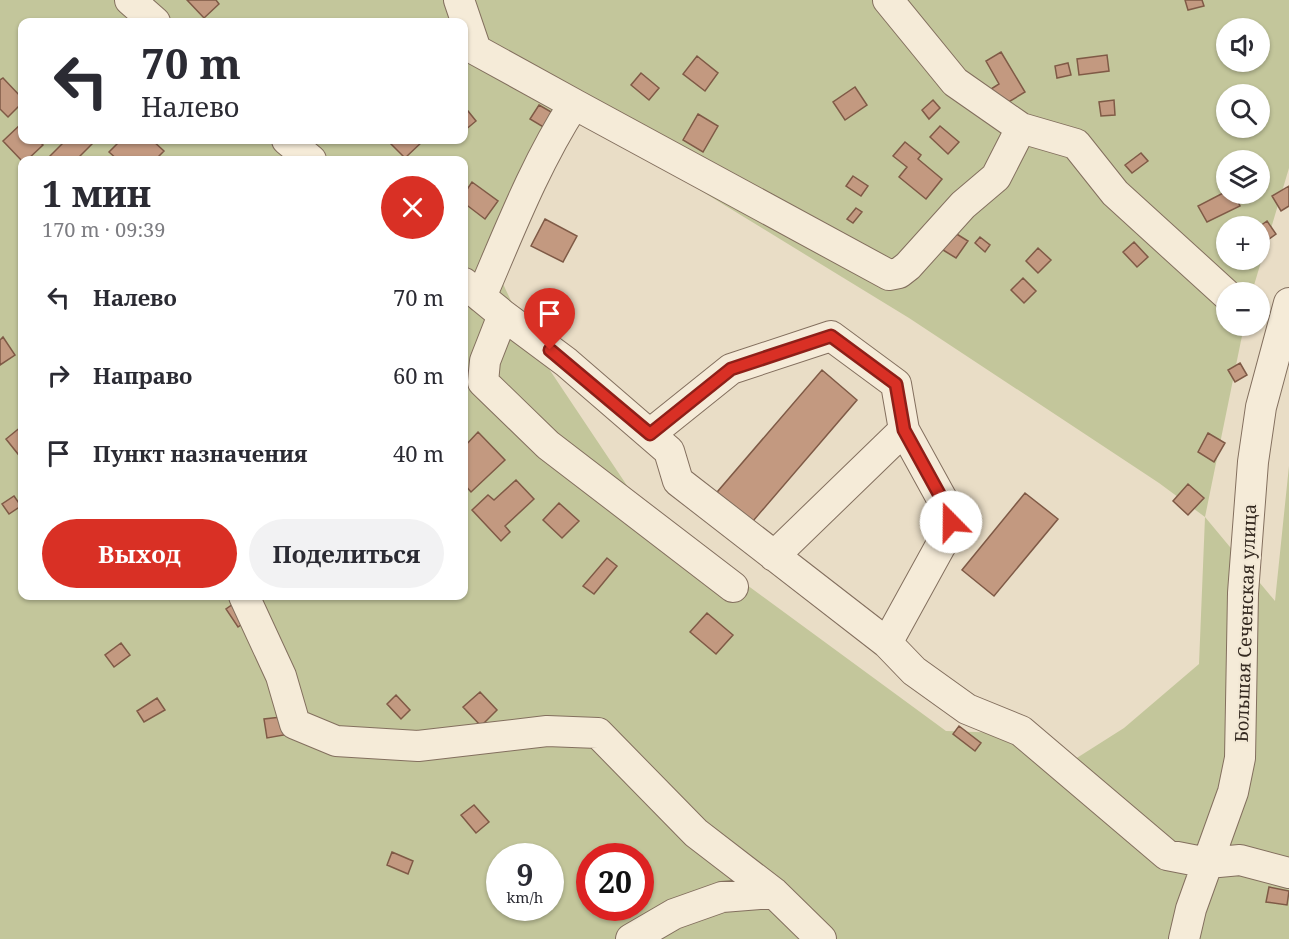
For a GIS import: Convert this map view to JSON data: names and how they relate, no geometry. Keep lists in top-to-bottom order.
{
  "streets": {
    "street": ["Большая Сеченская улица"]
  },
  "page": {
    "map_buttons": ["+", "−"],
    "turn": ["70 m", "Налево"],
    "heading": ["1 мин", "170 m · 09:39"],
    "list": [
      {
        "name": "Налево",
        "value": "70 m"
      },
      {
        "name": "Направо",
        "value": "60 m"
      },
      {
        "name": "Пункт назначения",
        "value": "40 m"
      }
    ],
    "buttons": ["Выход", "Поделиться"],
    "speed": "9 km/h",
    "limit": "20"
  }
}
